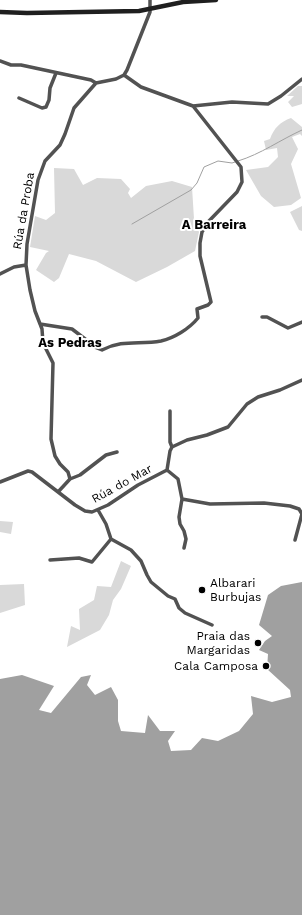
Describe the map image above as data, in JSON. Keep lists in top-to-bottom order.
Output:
{
  "streets": {
    "street": ["Rúa da Proba", "Rúa do Mar"]
  },
  "districts": ["A Barreira", "As Pedras"],
  "places": ["Albarari Burbujas", "Praia das Margaridas", "Cala Camposa"]
}
